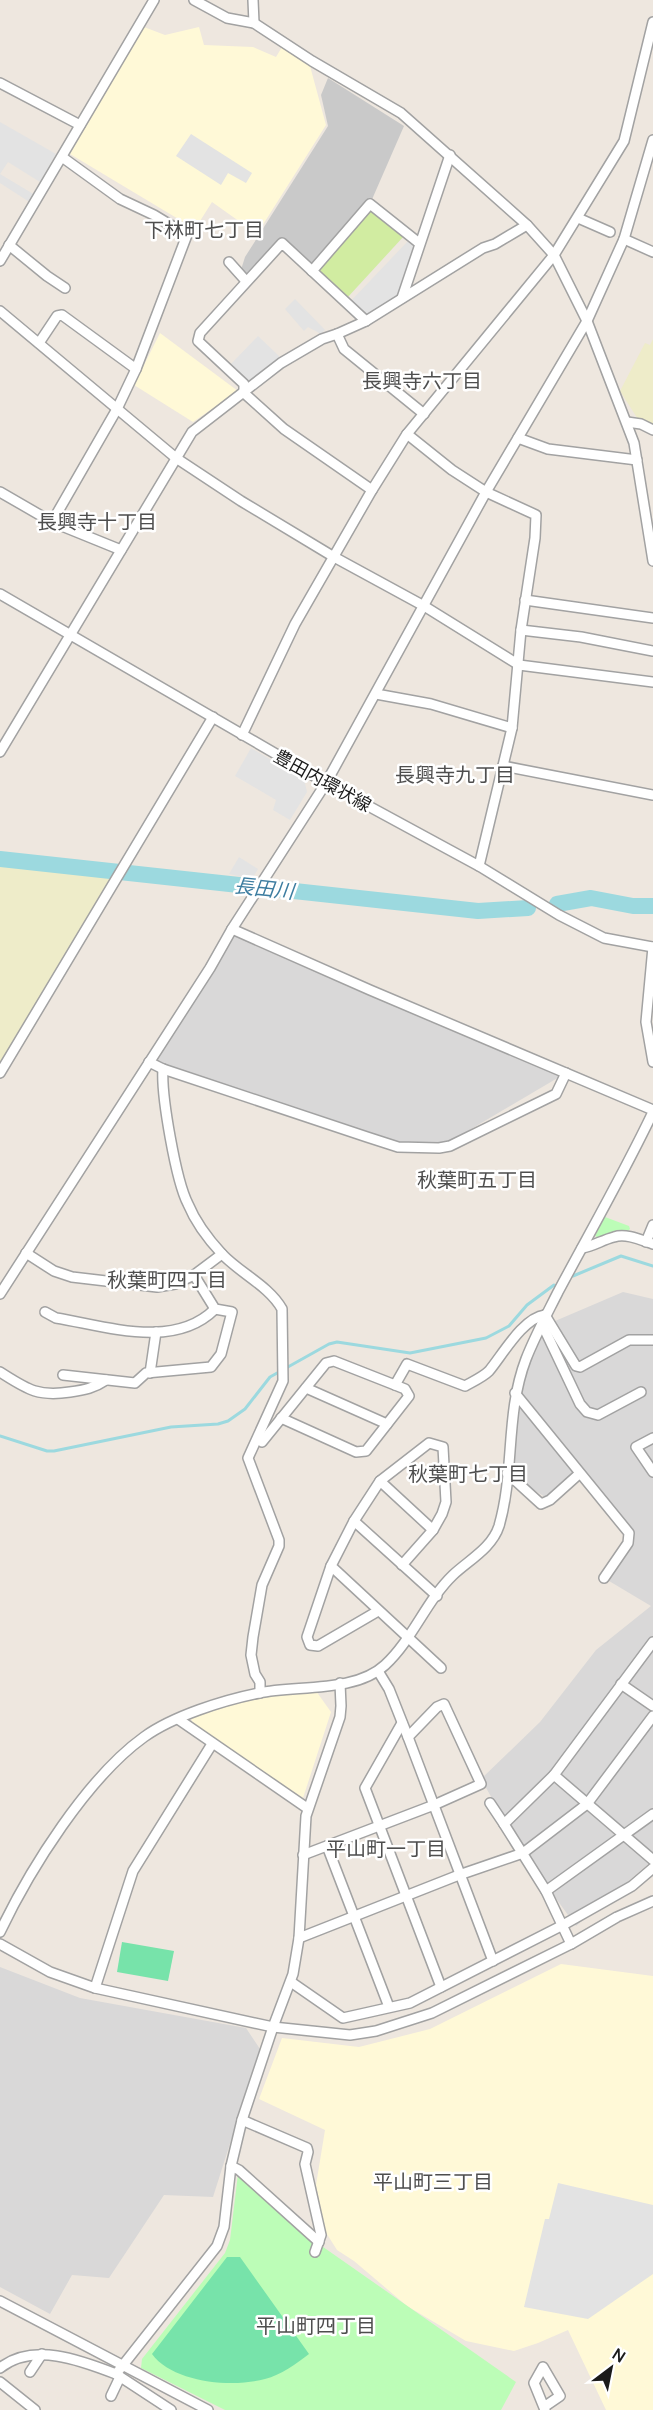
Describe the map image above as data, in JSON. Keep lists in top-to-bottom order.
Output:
{
  "streets": {
    "street": ["豊田内環状線"]
  },
  "districts": [
    "下林町七丁目",
    "長興寺六丁目",
    "長興寺十丁目",
    "長興寺九丁目",
    "秋葉町五丁目",
    "秋葉町四丁目",
    "秋葉町七丁目",
    "平山町一丁目",
    "平山町三丁目",
    "平山町四丁目"
  ],
  "water": ["長田川"],
  "north": "top right"
}
